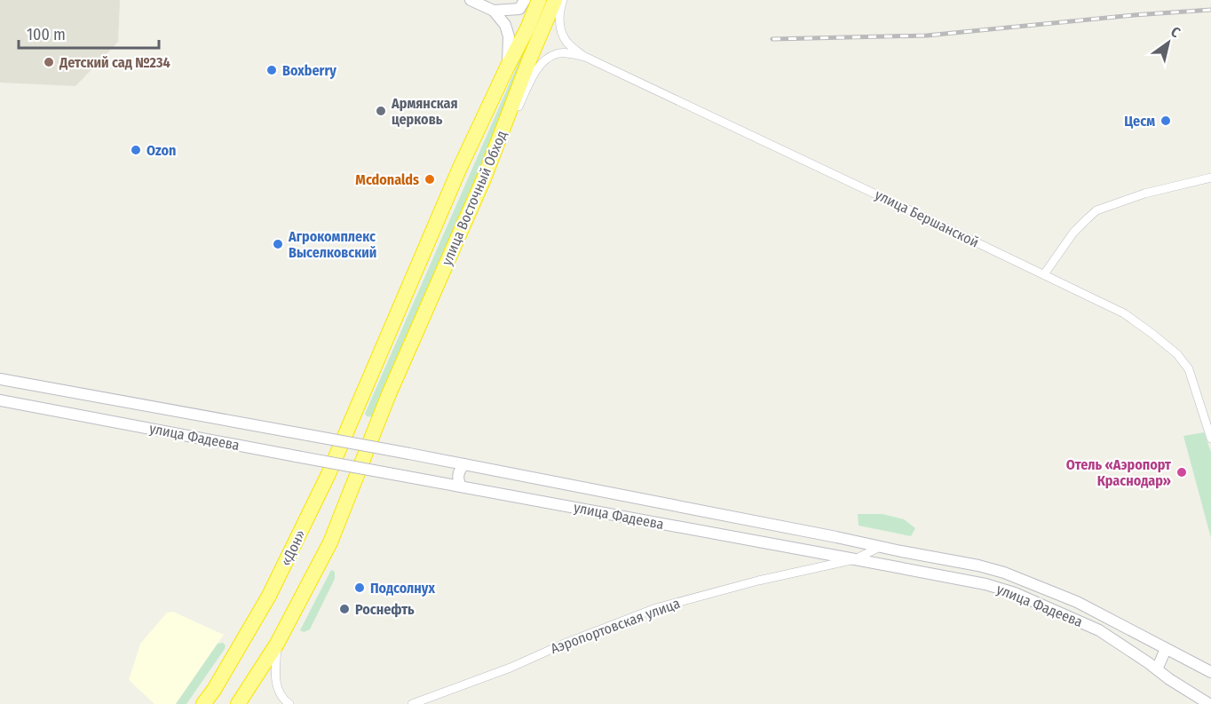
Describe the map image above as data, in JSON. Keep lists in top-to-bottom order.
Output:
{
  "streets": {
    "highway": ["улица Восточный Обход", "«Дон»"],
    "main road": ["улица Фадеева"],
    "street": ["улица Бершанской", "Аэропортовская улица"]
  },
  "crossings": [
    ["улица Восточный Обход", "улица Бершанской"],
    ["улица Восточный Обход", "«Дон»"],
    ["улица Фадеева", "Аэропортовская улица"]
  ],
  "places": [
    "Детский сад №234",
    "Boxberry",
    "Армянская церковь",
    "Цесм",
    "Ozon",
    "Mcdonalds",
    "Агрокомплекс Выселковский",
    "Отель «Аэропорт Краснодар»",
    "Подсолнух",
    "Роснефть"
  ],
  "scale_bar": "100 m",
  "north": "top right"
}
